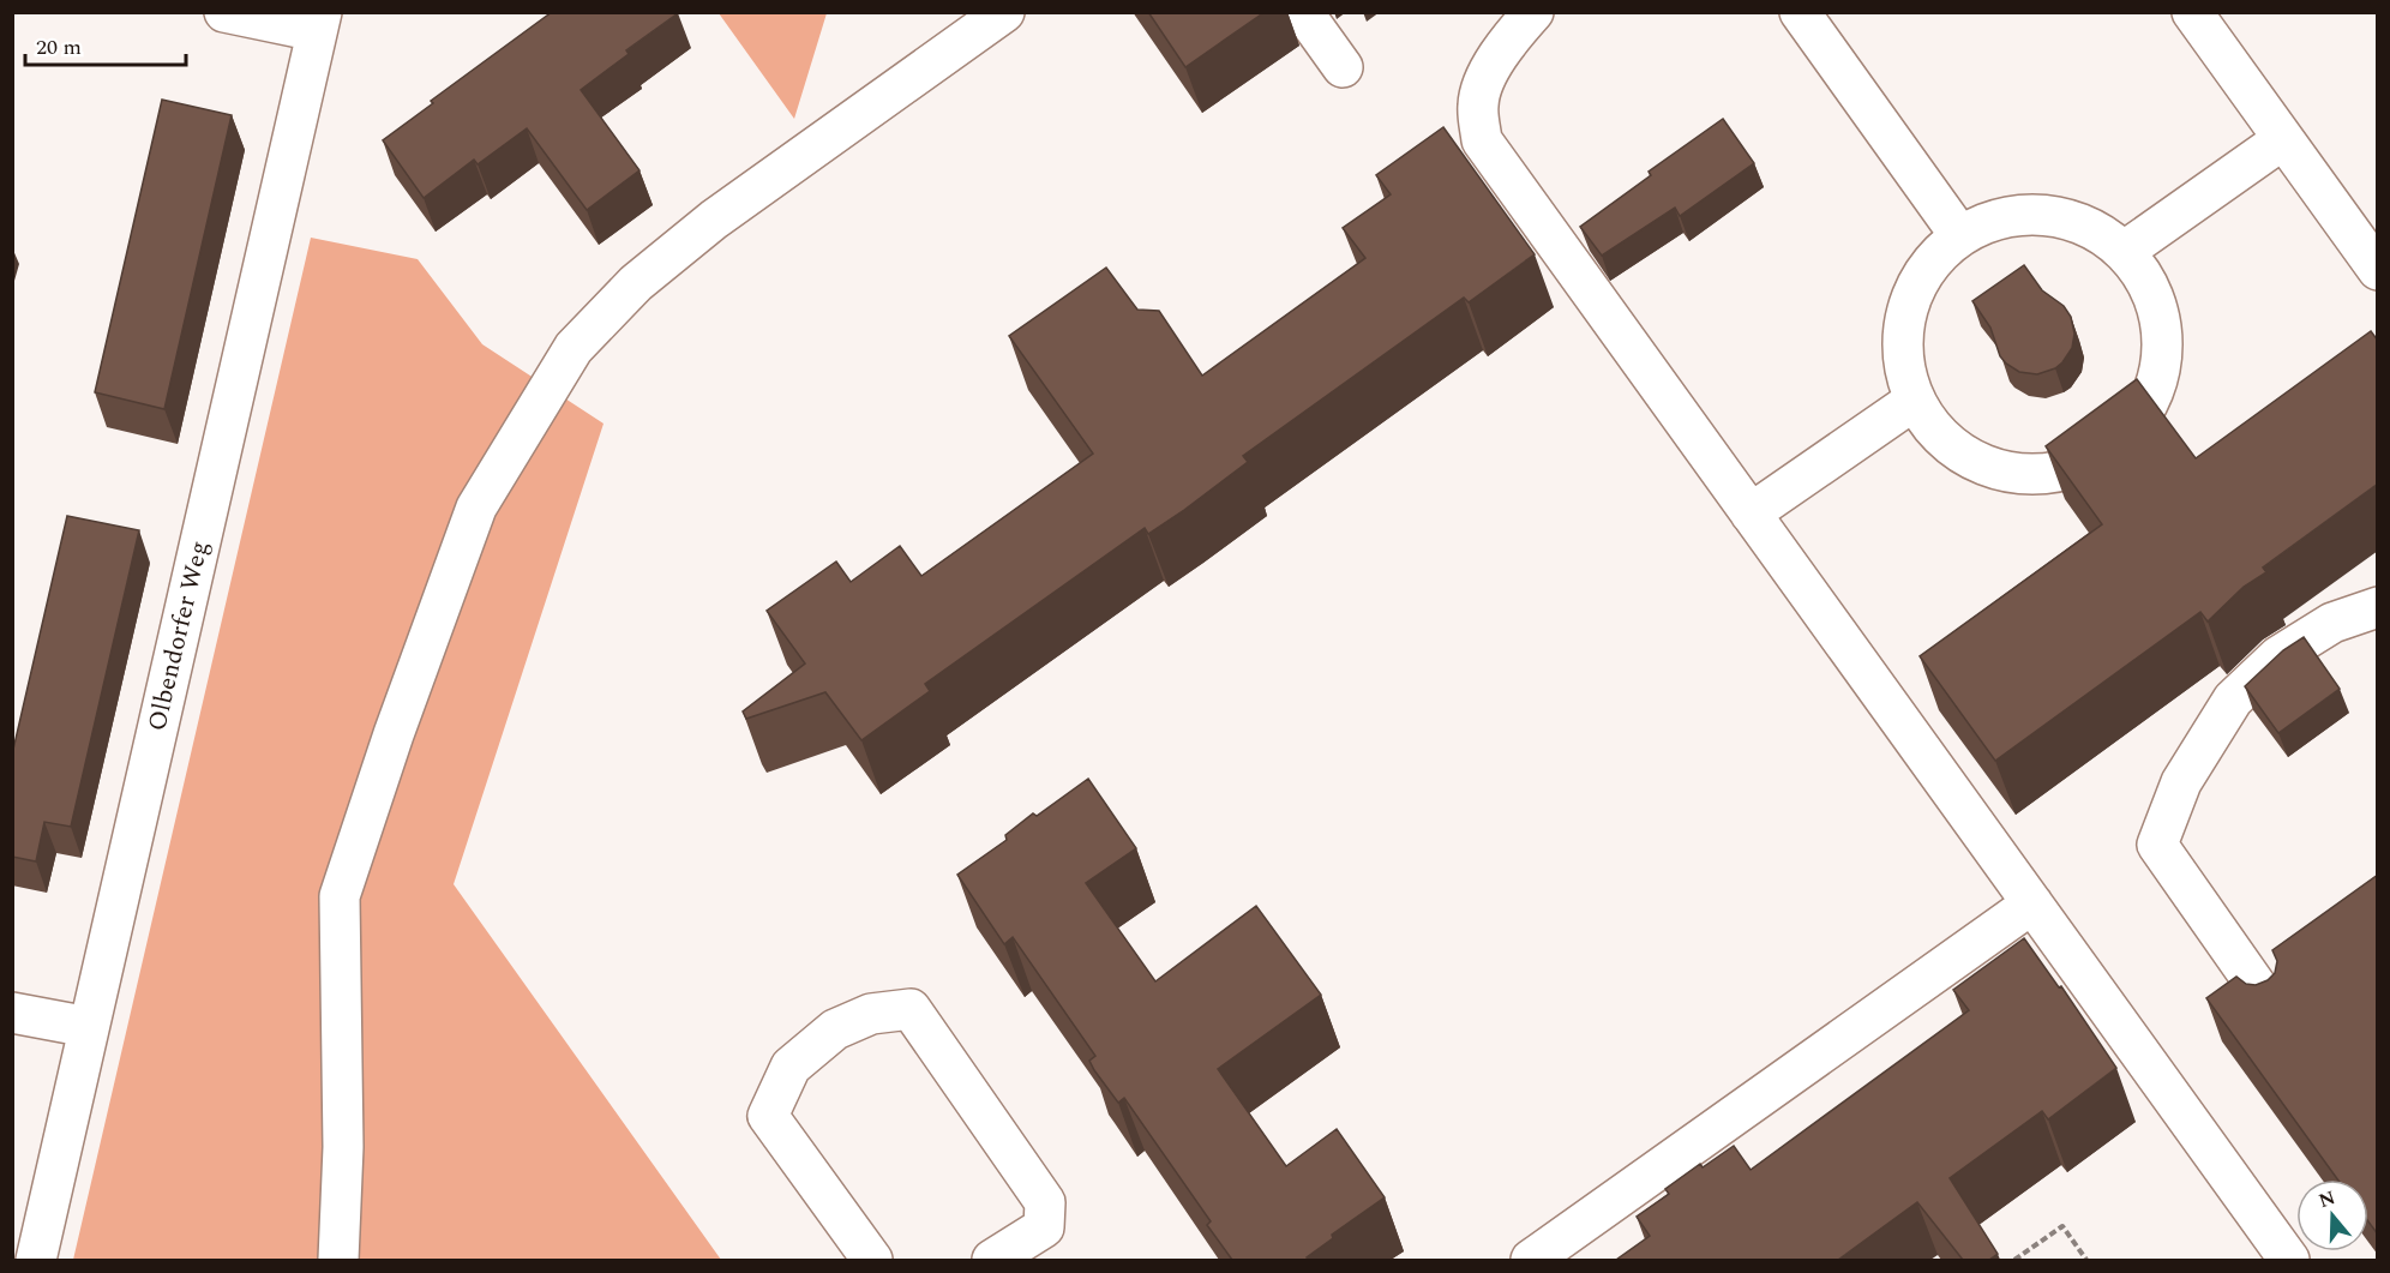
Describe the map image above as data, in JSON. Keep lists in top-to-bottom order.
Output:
{
  "streets": {
    "street": ["Olbendorfer Weg"]
  },
  "scale_bar": "20 m",
  "north": "top"
}
